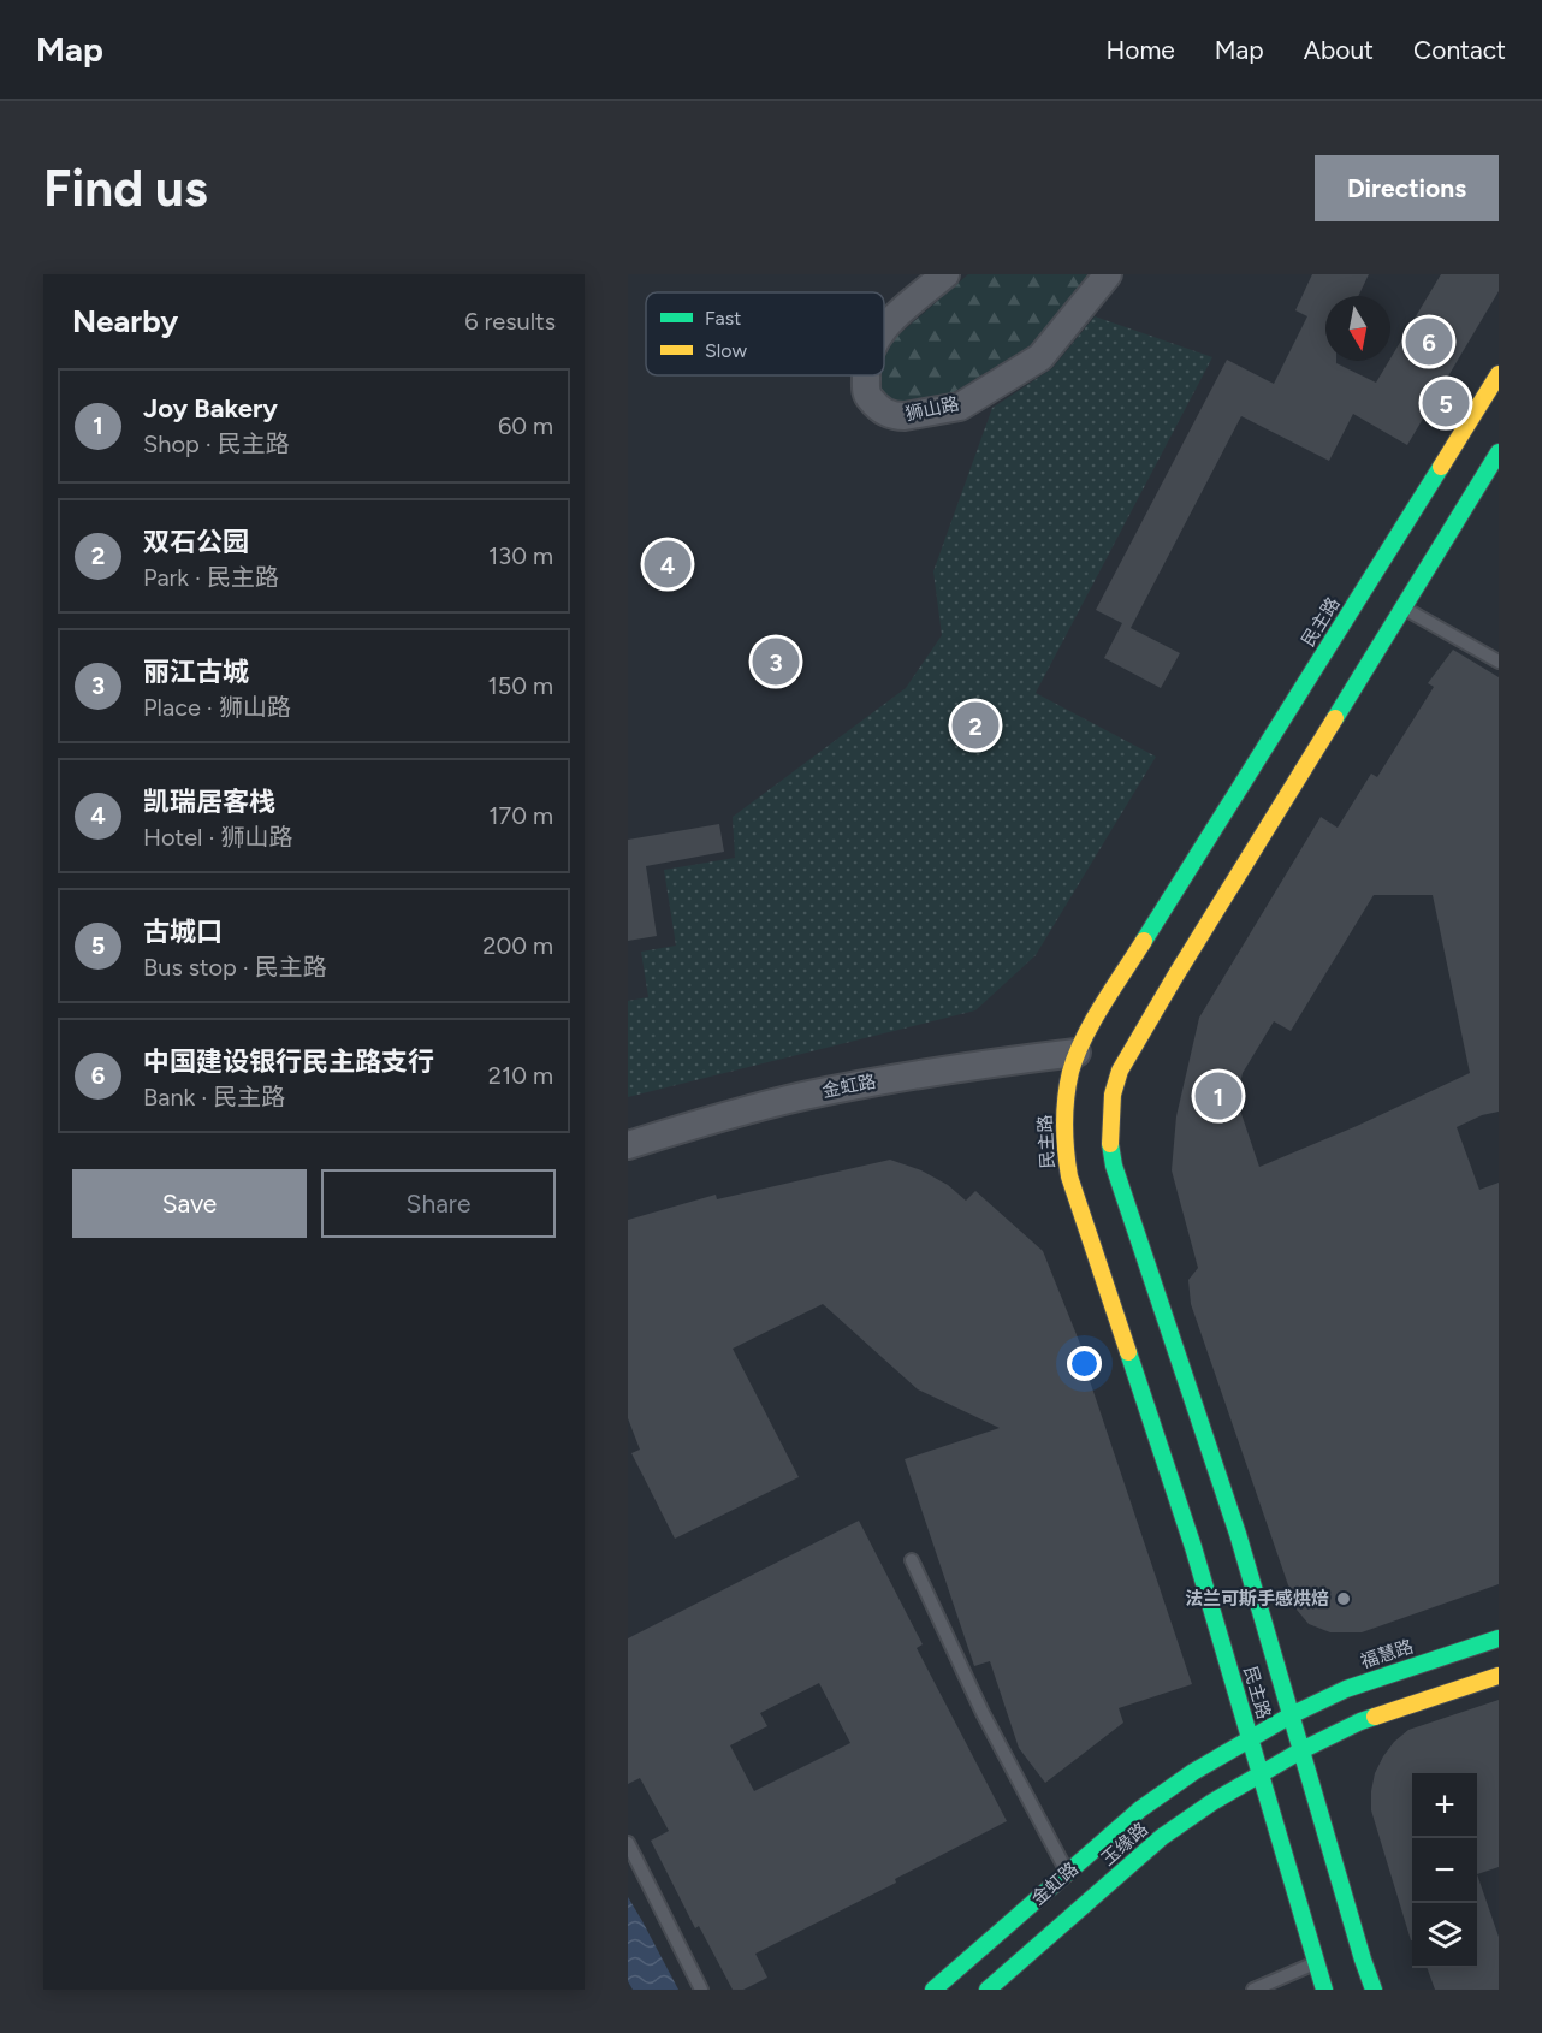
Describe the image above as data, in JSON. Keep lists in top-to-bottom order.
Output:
{
  "streets": {
    "main road": [
      "民主路",
      "金虹路",
      "福慧路",
      "玉缘路"
    ],
    "street": ["狮山路"]
  },
  "crossings": [
    ["民主路", "金虹路"],
    ["民主路", "福慧路"],
    ["民主路", "玉缘路"],
    ["金虹路", "福慧路"]
  ],
  "places": ["法兰可斯手感烘焙"],
  "legend": ["Fast", "Slow"],
  "north": "bottom",
  "page": {
    "header": "Map",
    "nav": [
      "Home",
      "Map",
      "About",
      "Contact"
    ],
    "buttons": [
      "Directions",
      ["Save", "Share"]
    ],
    "title": "Find us",
    "heading": ["Nearby", "6 results"],
    "pins": [
      "6",
      "5",
      "4",
      "3",
      "2",
      "1"
    ],
    "list": [
      {
        "mark": "1",
        "name": "Joy Bakery",
        "note": "Shop · 民主路",
        "value": "60 m"
      },
      {
        "mark": "2",
        "name": "双石公园",
        "note": "Park · 民主路",
        "value": "130 m"
      },
      {
        "mark": "3",
        "name": "丽江古城",
        "note": "Place · 狮山路",
        "value": "150 m"
      },
      {
        "mark": "4",
        "name": "凯瑞居客栈",
        "note": "Hotel · 狮山路",
        "value": "170 m"
      },
      {
        "mark": "5",
        "name": "古城口",
        "note": "Bus stop · 民主路",
        "value": "200 m"
      },
      {
        "mark": "6",
        "name": "中国建设银行民主路支行",
        "note": "Bank · 民主路",
        "value": "210 m"
      }
    ],
    "map_buttons": ["+", "−"]
  }
}
